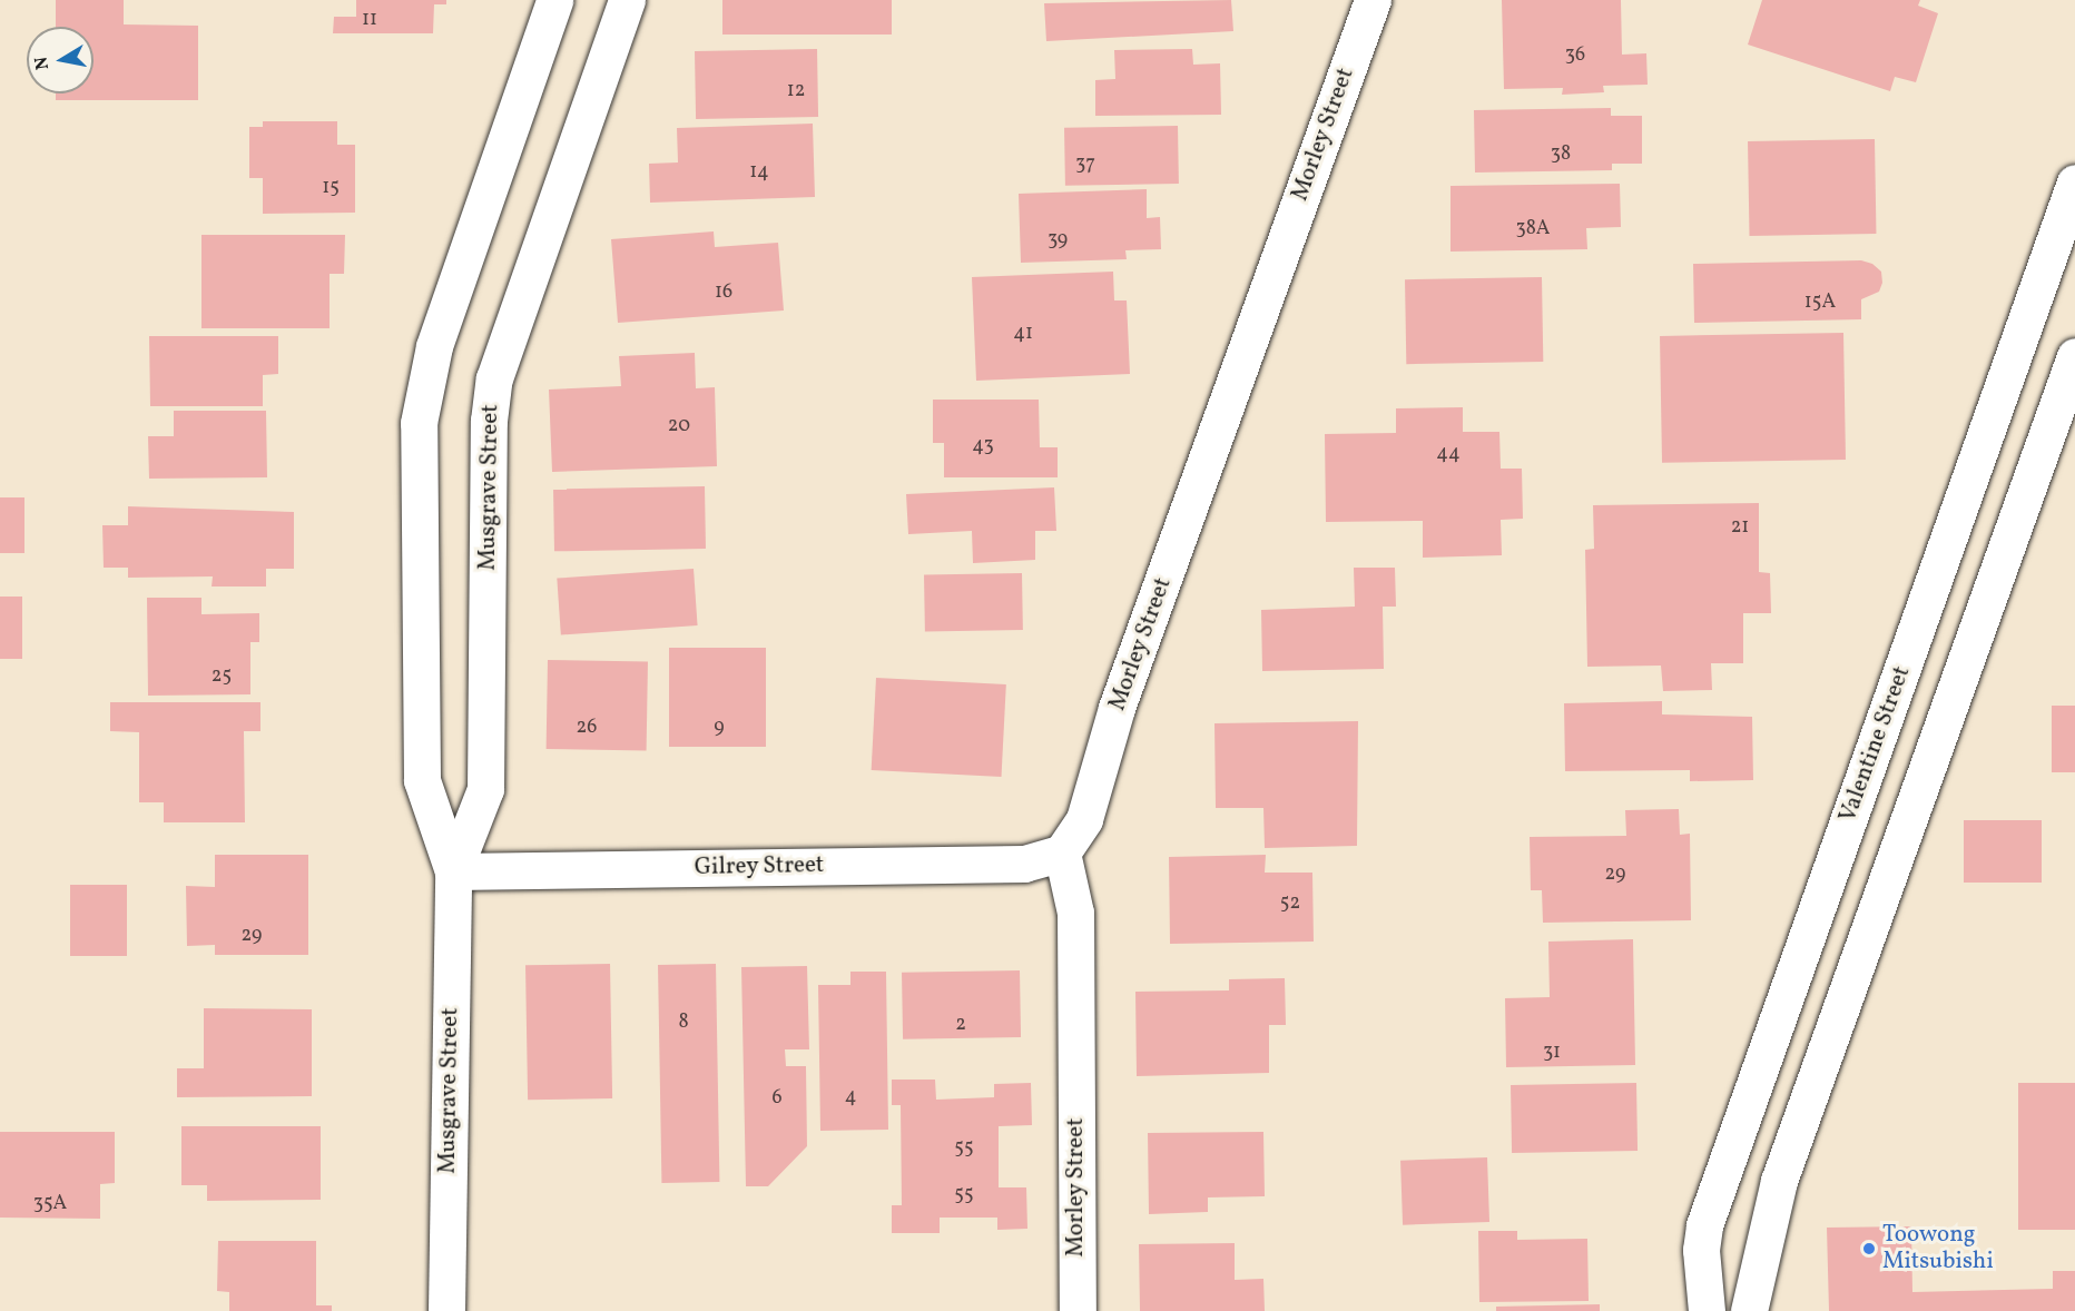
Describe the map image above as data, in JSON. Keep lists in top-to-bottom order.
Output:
{
  "streets": {
    "street": [
      "Morley Street",
      "Musgrave Street",
      "Valentine Street",
      "Gilrey Street"
    ]
  },
  "crossings": [
    ["Morley Street", "Gilrey Street"],
    ["Musgrave Street", "Gilrey Street"]
  ],
  "places": ["Toowong Mitsubishi"],
  "house_numbers": [
    "11",
    "36",
    "12",
    "38",
    "37",
    "14",
    "15",
    "38A",
    "39",
    "16",
    "15A",
    "41",
    "20",
    "43",
    "44",
    "21",
    "25",
    "26",
    "9",
    "29",
    "52",
    "29",
    "8",
    "2",
    "31",
    "4",
    "6",
    "55",
    "55",
    "35A"
  ],
  "north": "left"
}
